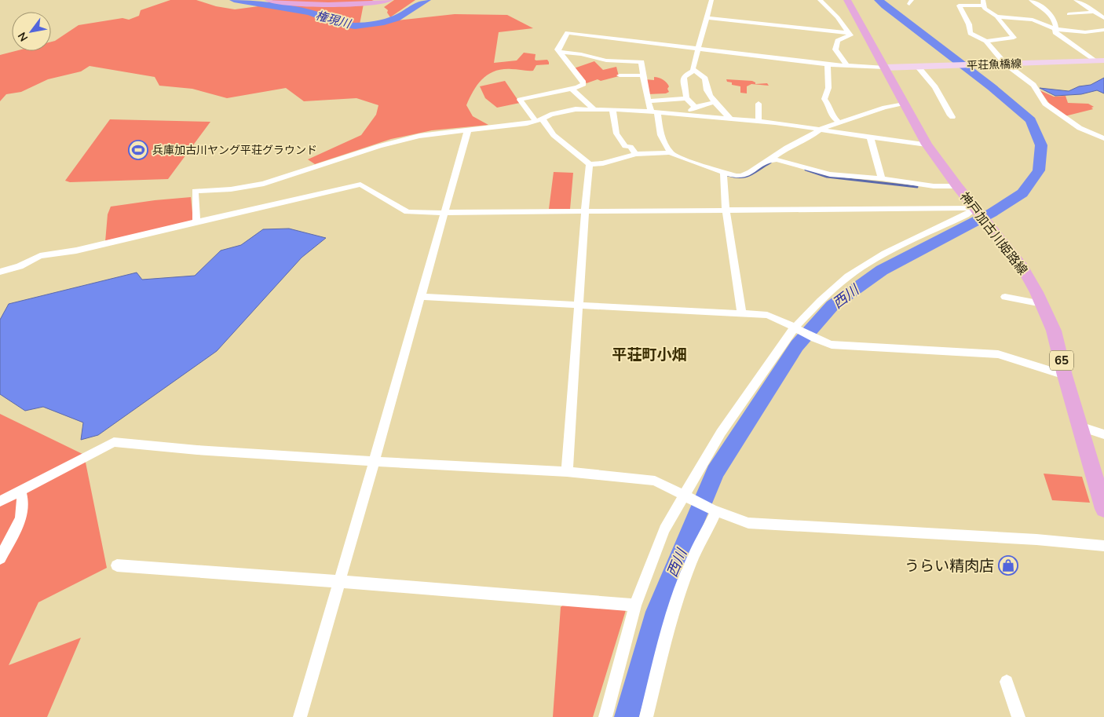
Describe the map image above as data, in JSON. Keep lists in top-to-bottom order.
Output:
{
  "streets": {
    "main road": ["平荘魚橋線", "神戸加古川姫路線", "65"]
  },
  "crossings": [
    ["平荘魚橋線", "神戸加古川姫路線"]
  ],
  "districts": ["平荘町小畑"],
  "water": ["権現川", "西川"],
  "places": {
    "sports": ["兵庫加古川ヤング平荘グラウンド"],
    "shop": ["うらい精肉店"]
  },
  "north": "bottom left"
}
